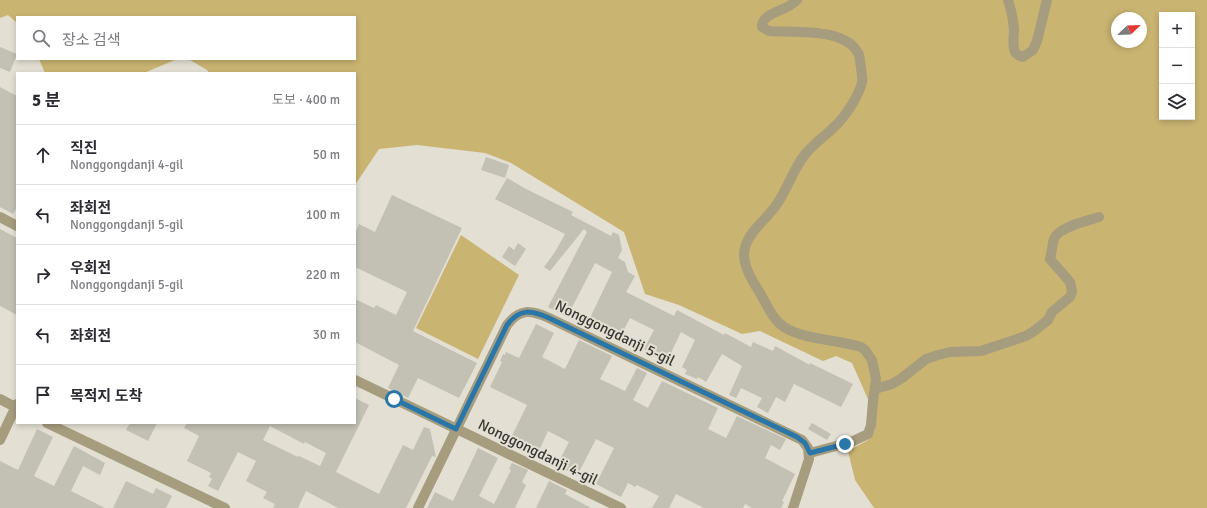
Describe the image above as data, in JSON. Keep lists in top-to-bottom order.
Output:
{
  "streets": {
    "street": ["Nonggongdanji 5-gil", "Nonggongdanji 4-gil"]
  },
  "crossings": [
    ["Nonggongdanji 5-gil", "Nonggongdanji 4-gil"]
  ],
  "north": "top right",
  "page": {
    "map_buttons": ["+", "−"],
    "search": "장소 검색",
    "heading": ["5 분", "도보 · 400 m"],
    "list": [
      ["직진", "Nonggongdanji 4-gil", "50 m"],
      ["좌회전", "Nonggongdanji 5-gil", "100 m"],
      ["우회전", "Nonggongdanji 5-gil", "220 m"],
      ["좌회전", "30 m"],
      "목적지 도착"
    ]
  }
}
